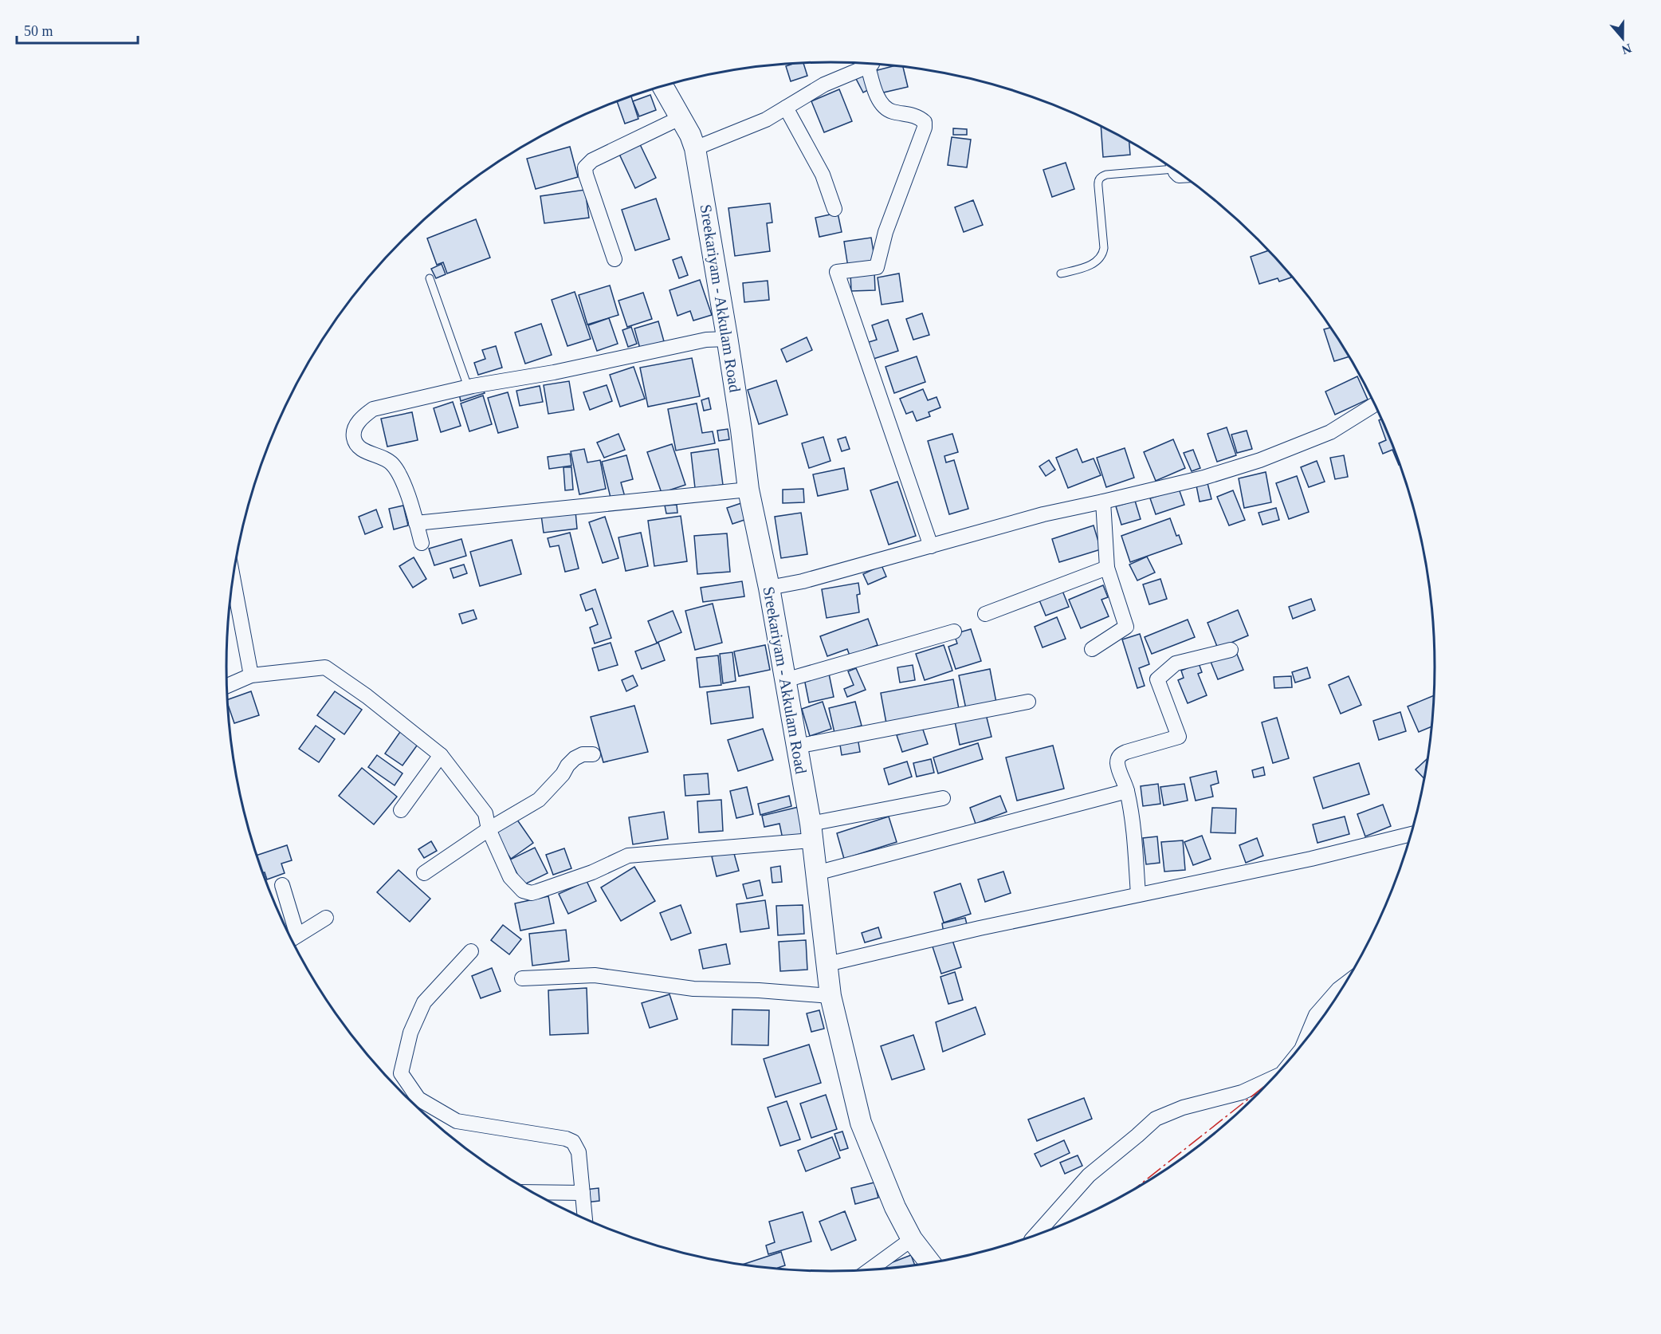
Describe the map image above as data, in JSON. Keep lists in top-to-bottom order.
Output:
{
  "streets": {
    "main road": ["Sreekariyam - Akkulam Road"]
  },
  "scale_bar": "50 m",
  "north": "bottom"
}
